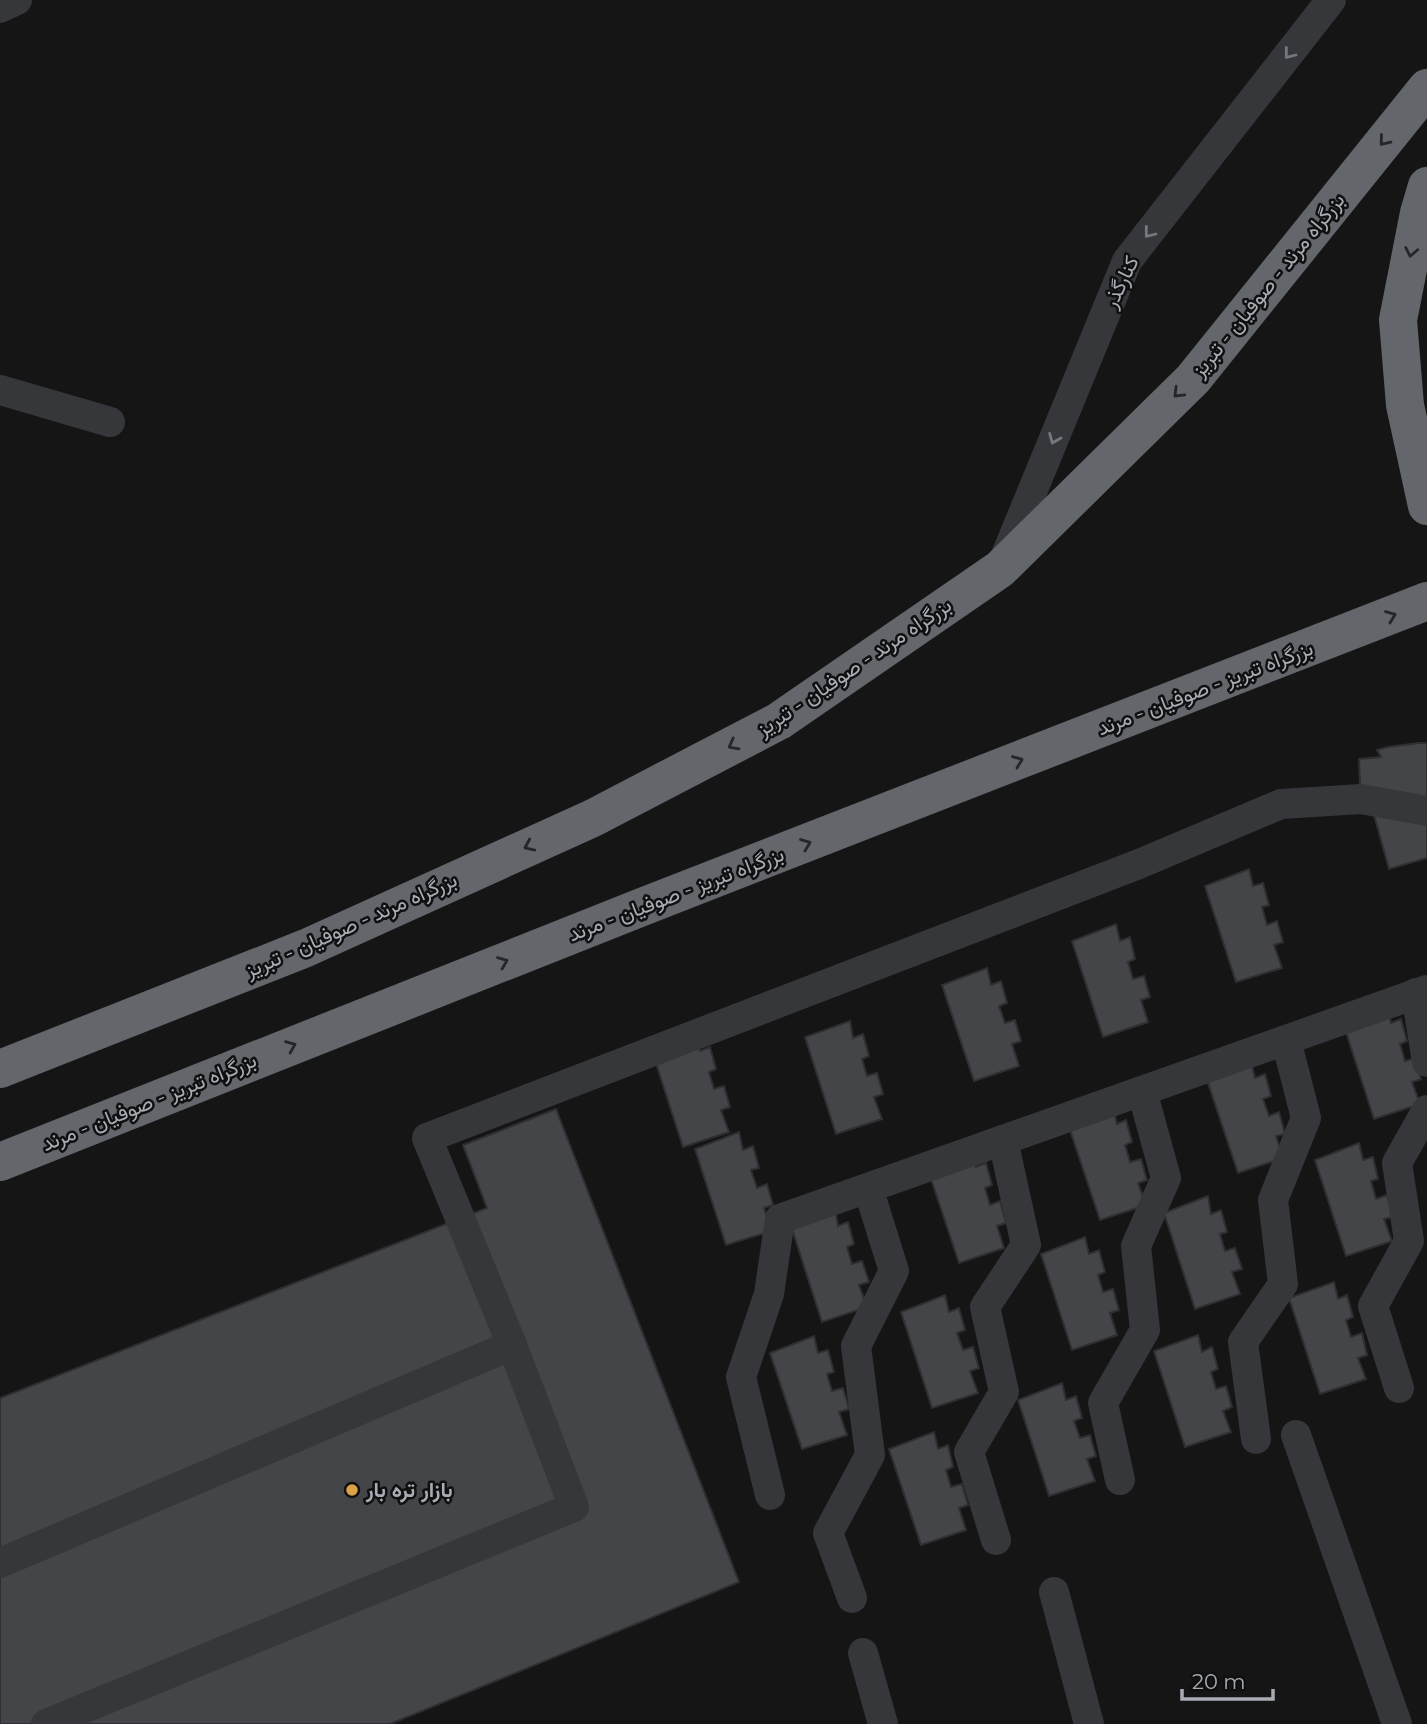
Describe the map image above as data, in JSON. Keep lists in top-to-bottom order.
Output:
{
  "streets": {
    "highway": ["بزرگراه مرند - صوفیان - تبریز", "بزرگراه تبریز - صوفیان - مرند"],
    "street": ["کنارگذر"]
  },
  "crossings": [
    ["کنارگذر", "بزرگراه مرند - صوفیان - تبریز"]
  ],
  "one_way": ["کنارگذر", "بزرگراه مرند - صوفیان - تبریز", "بزرگراه تبریز - صوفیان - مرند"],
  "places": ["بازار تره بار"],
  "scale_bar": "20 m"
}
